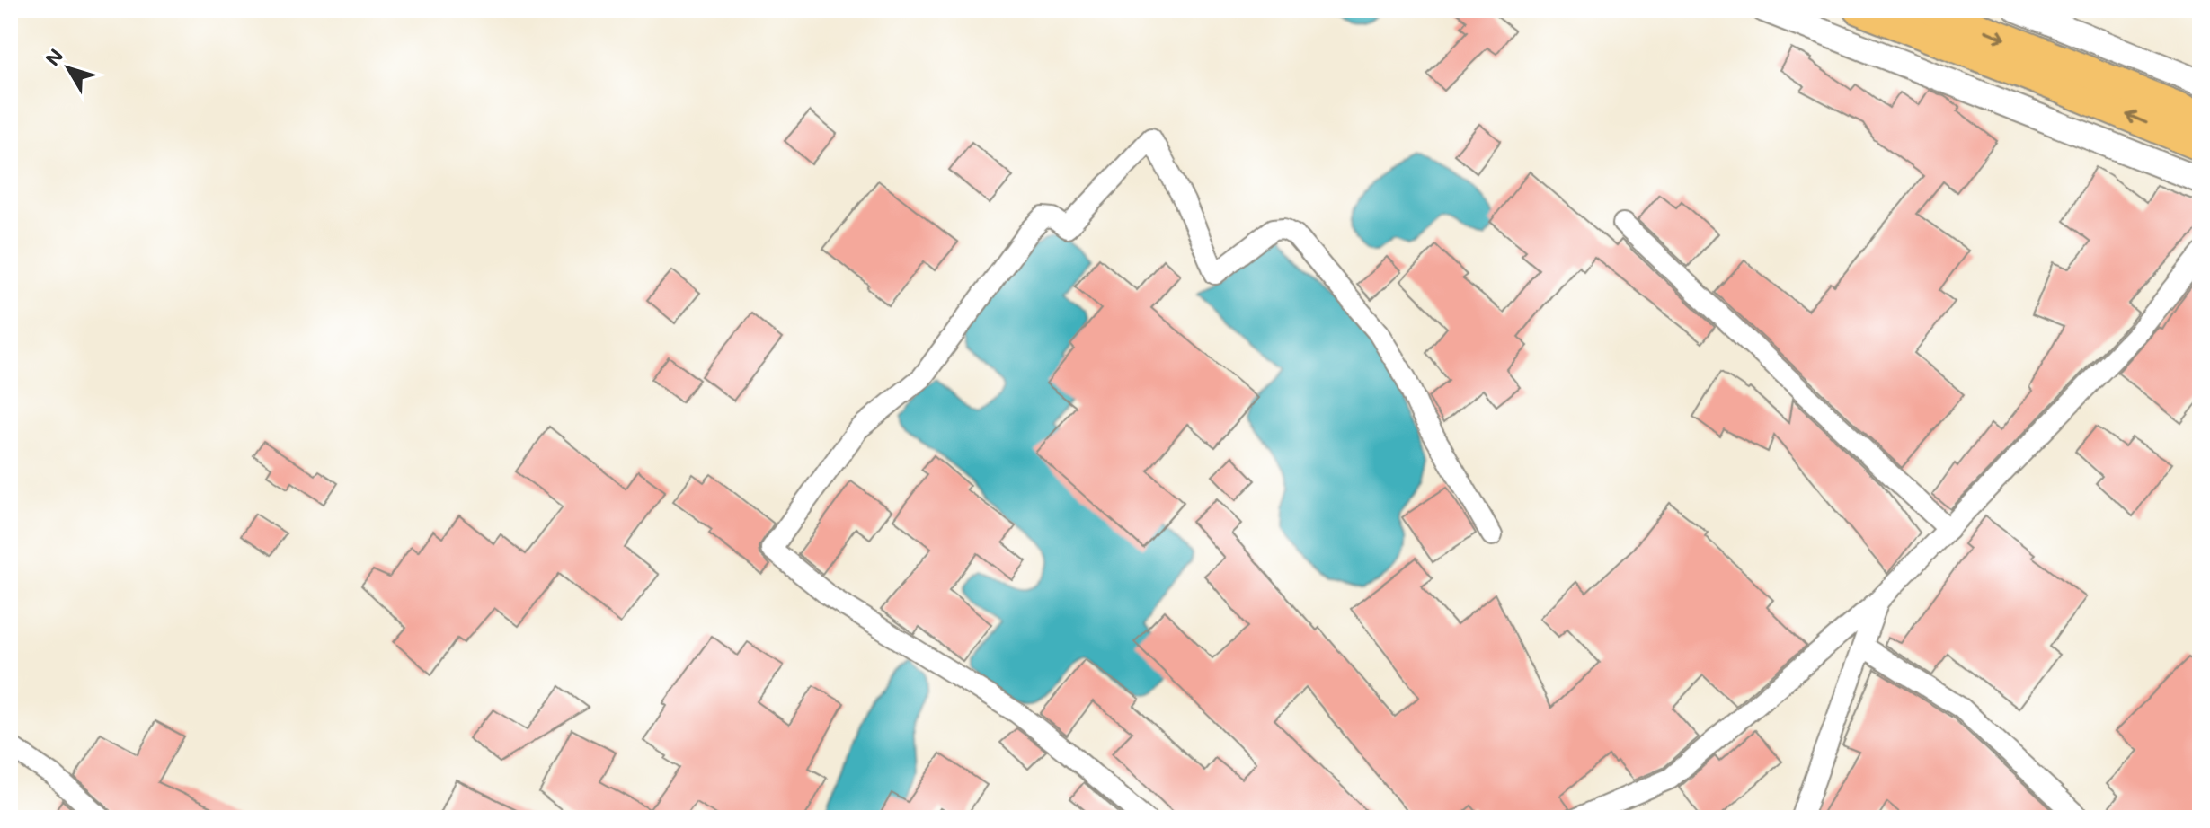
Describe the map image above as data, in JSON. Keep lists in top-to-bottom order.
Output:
{
  "north": "top left"
}
